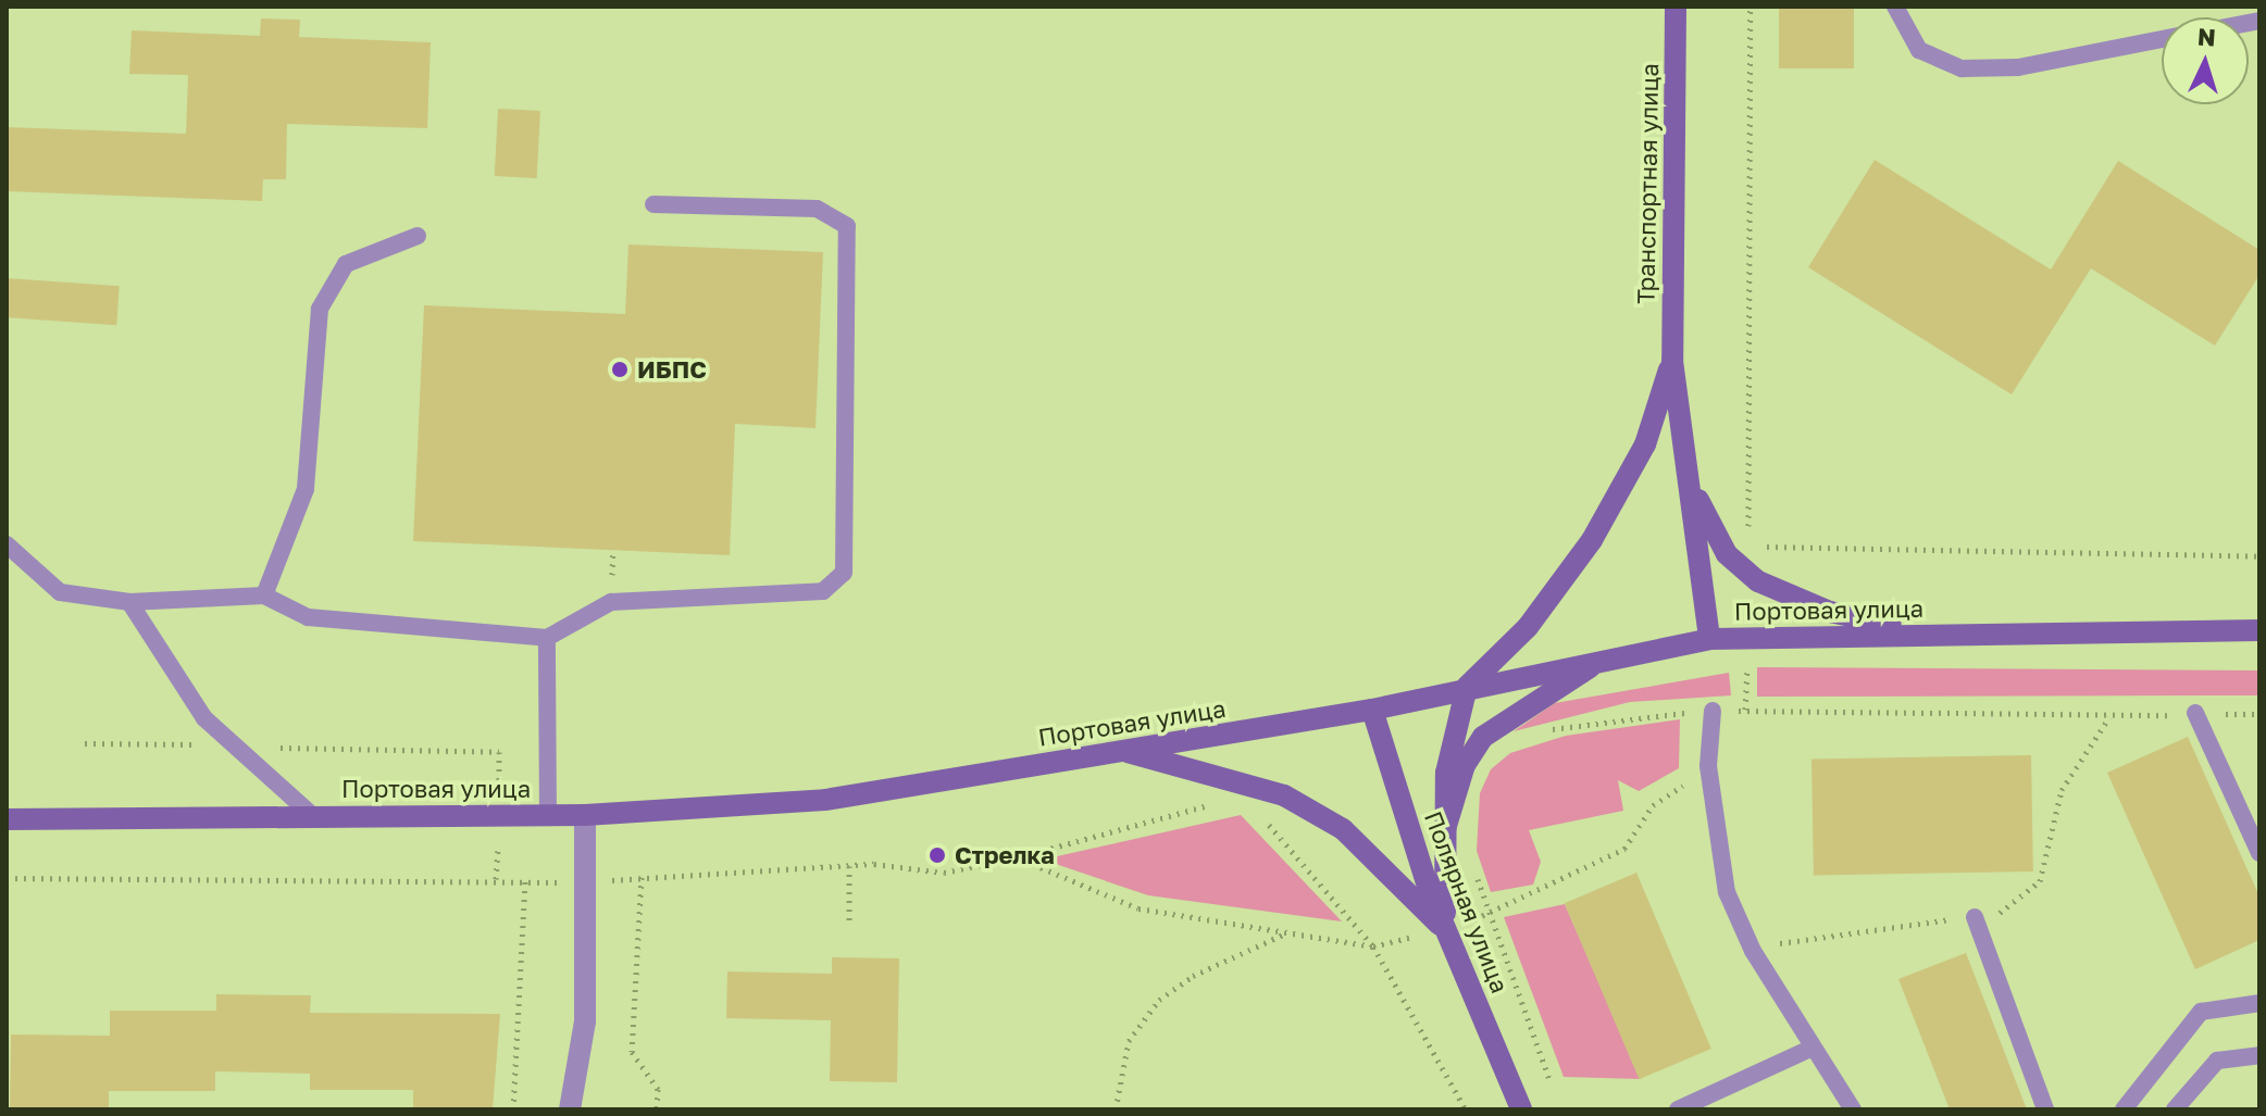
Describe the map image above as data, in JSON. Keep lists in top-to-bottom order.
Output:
{
  "streets": {
    "main road": ["Транспортная улица", "Портовая улица", "Полярная улица"]
  },
  "crossings": [
    ["Транспортная улица", "Портовая улица"],
    ["Портовая улица", "Полярная улица"]
  ],
  "places": ["ИБПС", "Стрелка"],
  "north": "top"
}
